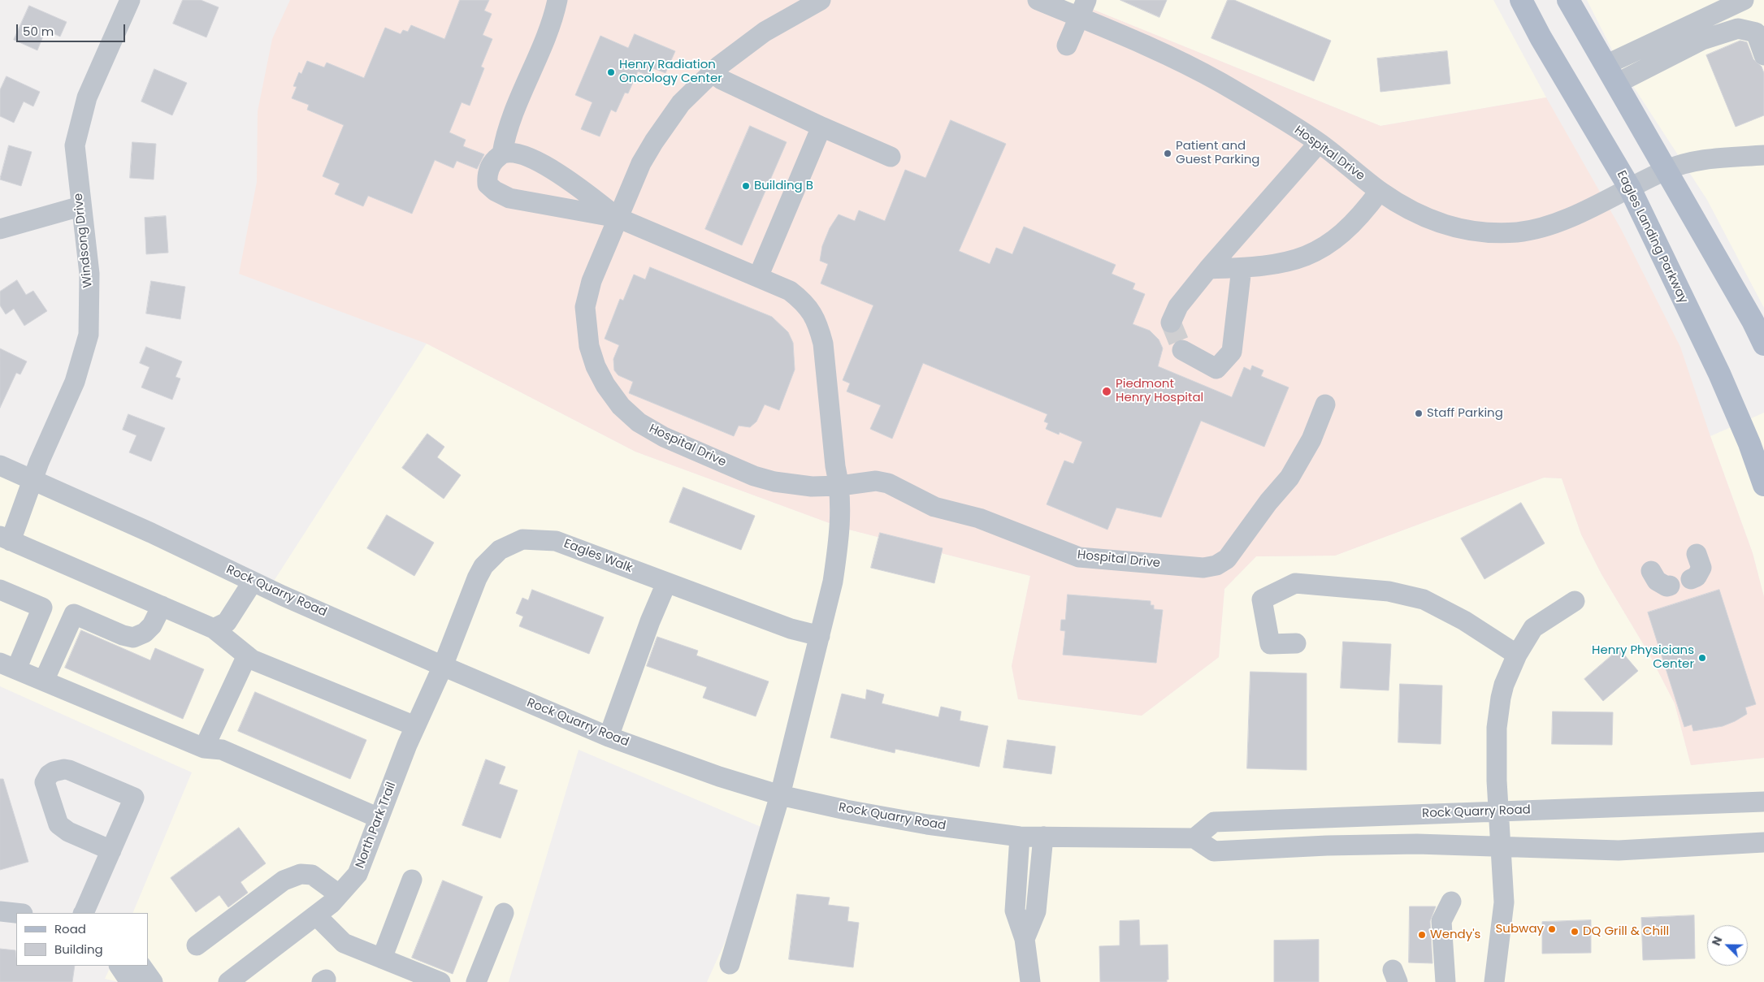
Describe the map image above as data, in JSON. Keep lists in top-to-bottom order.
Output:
{
  "streets": {
    "main road": ["Eagles Landing Parkway"],
    "street": [
      "Hospital Drive",
      "Windsong Drive",
      "Eagles Walk",
      "Rock Quarry Road",
      "North Park Trail"
    ]
  },
  "crossings": [
    ["Hospital Drive", "Eagles Landing Parkway"],
    ["Windsong Drive", "Rock Quarry Road"],
    ["Eagles Walk", "Rock Quarry Road"],
    ["Eagles Walk", "North Park Trail"],
    ["Rock Quarry Road", "North Park Trail"]
  ],
  "places": [
    "Henry Radiation Oncology Center",
    "Patient and Guest Parking",
    "Building B",
    "Piedmont Henry Hospital",
    "Staff Parking",
    "Henry Physicians Center",
    "Subway",
    "DQ Grill & Chill",
    "Wendy's"
  ],
  "legend": ["Road", "Building"],
  "scale_bar": "50 m",
  "north": "top left"
}
